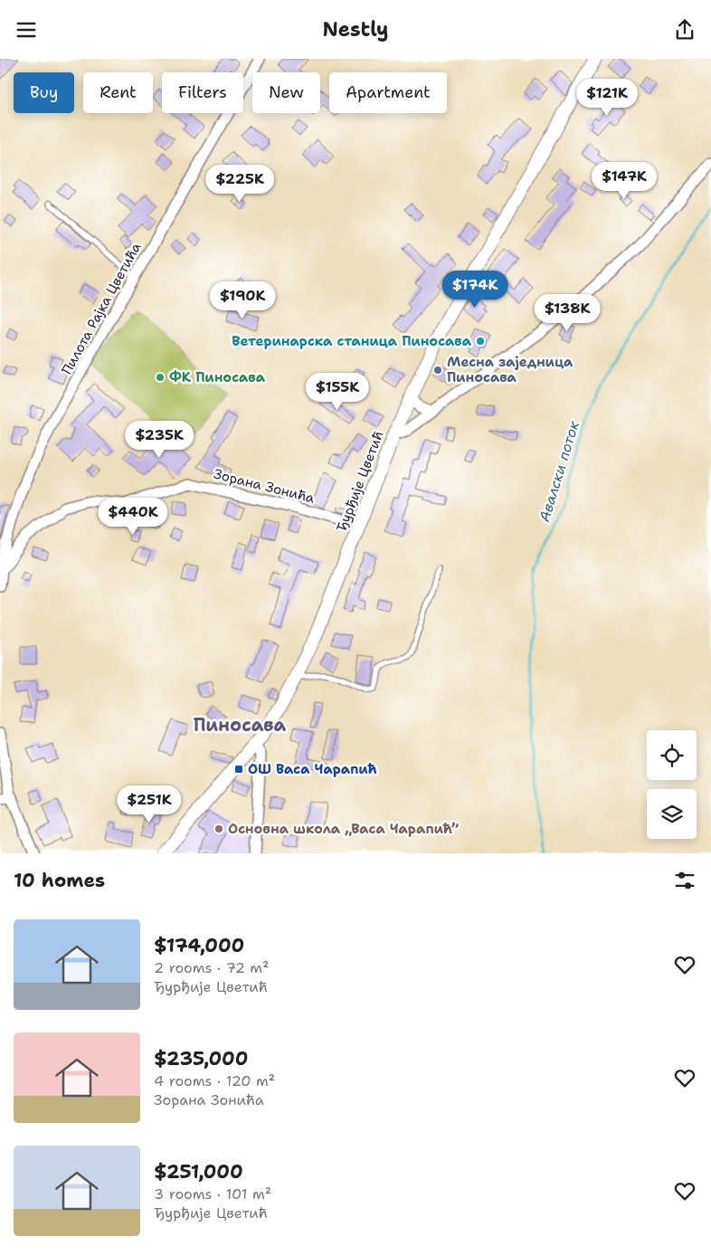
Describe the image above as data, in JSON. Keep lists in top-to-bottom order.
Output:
{
  "streets": {
    "street": ["Пилота Рајка Цветића", "Ђурђије Цветић", "Зорана Зонића"]
  },
  "crossings": [
    ["Пилота Рајка Цветића", "Зорана Зонића"],
    ["Ђурђије Цветић", "Зорана Зонића"]
  ],
  "districts": ["Пиносава"],
  "water": ["Авалски поток"],
  "places": {
    "other": [
      "Ветеринарска станица Пиносава",
      "Месна заједница Пиносава",
      "ФК Пиносава",
      "Основна школа „Васа Чарапић”"
    ],
    "transit": ["ОШ Васа Чарапић"]
  },
  "page": {
    "header": "Nestly",
    "chip": [
      "Buy",
      "Rent",
      "Filters",
      "New",
      "Apartment"
    ],
    "price": [
      "$121K",
      "$147K",
      "$225K",
      "$174K",
      "$190K",
      "$138K",
      "$155K",
      "$235K",
      "$440K",
      "$251K"
    ],
    "heading": "10 homes",
    "list": [
      {
        "name": "$174,000",
        "note": "2 rooms · 72 m² · Ђурђије Цветић"
      },
      {
        "name": "$235,000",
        "note": "4 rooms · 120 m² · Зорана Зонића"
      },
      {
        "name": "$251,000",
        "note": "3 rooms · 101 m² · Ђурђије Цветић"
      }
    ]
  }
}
